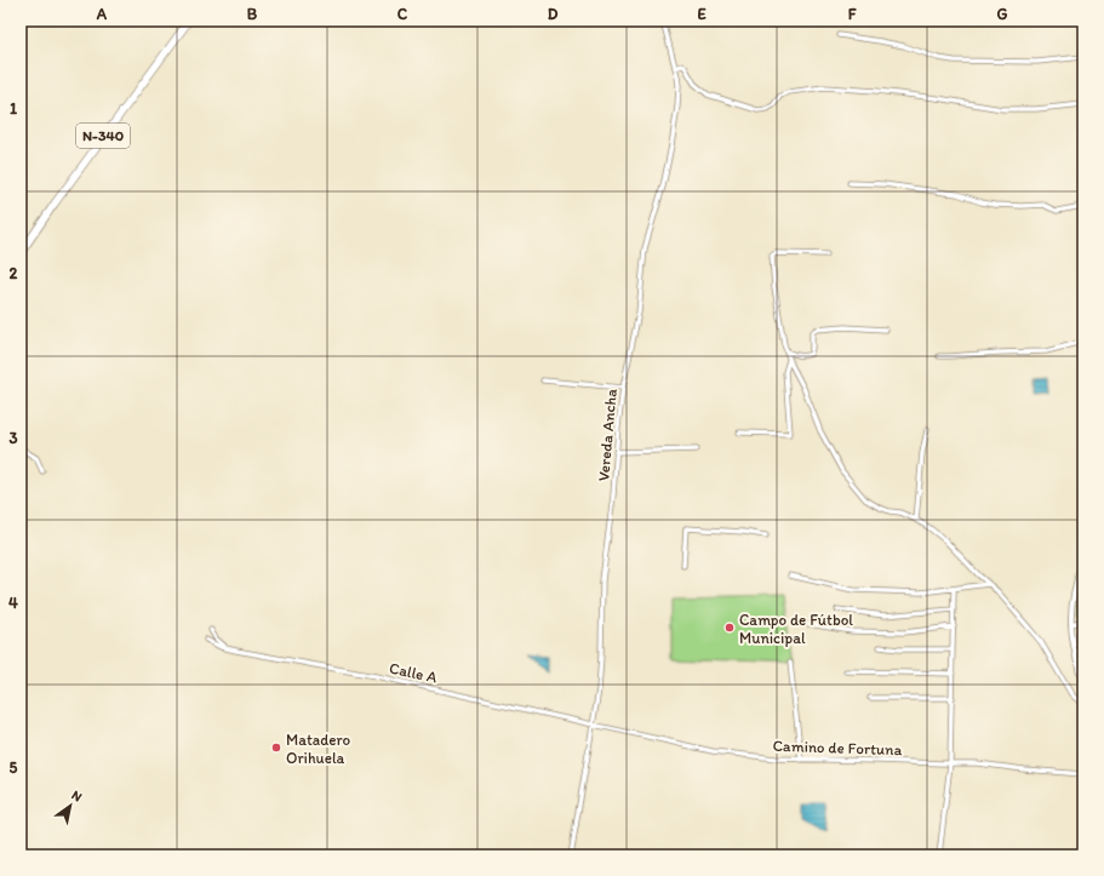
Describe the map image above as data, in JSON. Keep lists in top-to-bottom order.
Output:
{
  "streets": {
    "highway": ["N-340"],
    "street": ["Vereda Ancha", "Calle A", "Camino de Fortuna"]
  },
  "crossings": [
    ["Vereda Ancha", "Calle A"],
    ["Vereda Ancha", "Camino de Fortuna"],
    ["Calle A", "Camino de Fortuna"]
  ],
  "places": ["Campo de Fútbol Municipal", "Matadero Orihuela"],
  "north": "top right",
  "grid": {
    "columns": [
      "A",
      "B",
      "C",
      "D",
      "E",
      "F",
      "G"
    ],
    "rows": [
      "1",
      "2",
      "3",
      "4",
      "5"
    ]
  }
}
